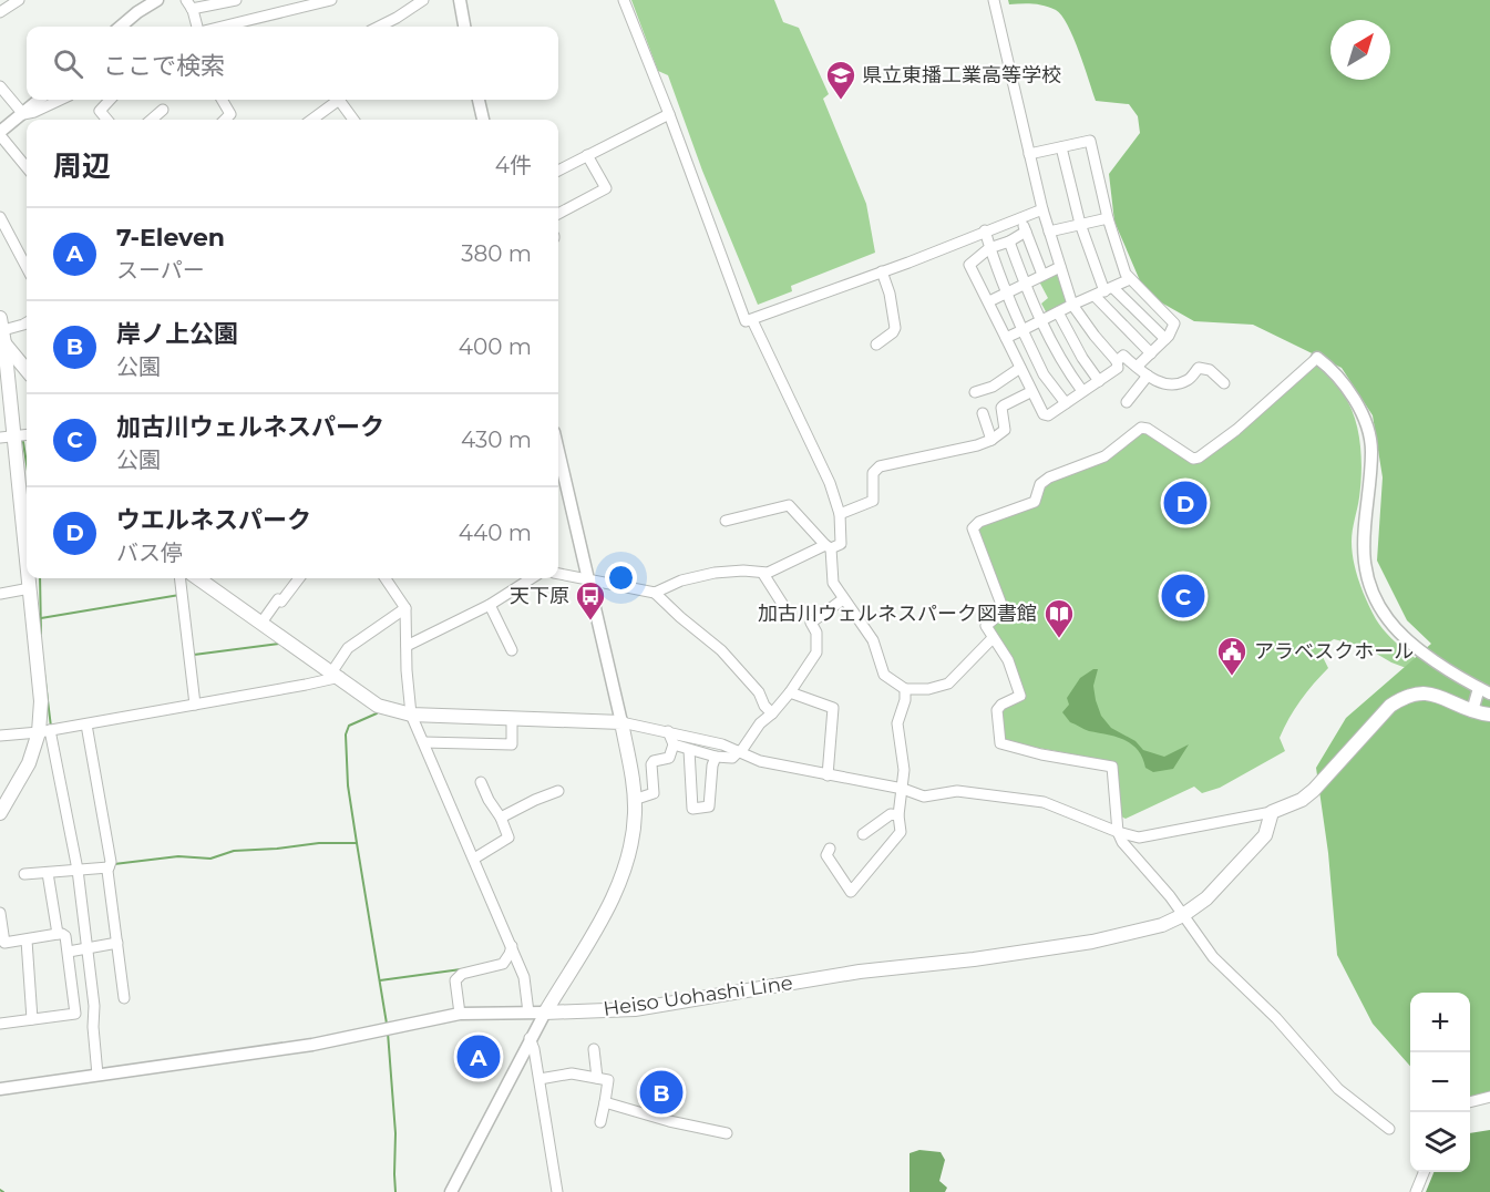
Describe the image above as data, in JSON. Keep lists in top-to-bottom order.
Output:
{
  "streets": {
    "main road": ["Heiso Uohashi Line"]
  },
  "places": {
    "school or university": ["県立東播工業高等学校"],
    "bus stop": ["天下原"],
    "library": ["加古川ウェルネスパーク図書館"],
    "public building": ["アラベスクホール"]
  },
  "north": "top right",
  "page": {
    "search": "ここで検索",
    "heading": ["周辺", "4件"],
    "list": [
      {
        "mark": "A",
        "name": "7-Eleven",
        "note": "スーパー",
        "value": "380 m"
      },
      {
        "mark": "B",
        "name": "岸ノ上公園",
        "note": "公園",
        "value": "400 m"
      },
      {
        "mark": "C",
        "name": "加古川ウェルネスパーク",
        "note": "公園",
        "value": "430 m"
      },
      {
        "mark": "D",
        "name": "ウエルネスパーク",
        "note": "バス停",
        "value": "440 m"
      }
    ],
    "pins": [
      "D",
      "C",
      "A",
      "B"
    ],
    "map_buttons": ["+", "−"]
  }
}
